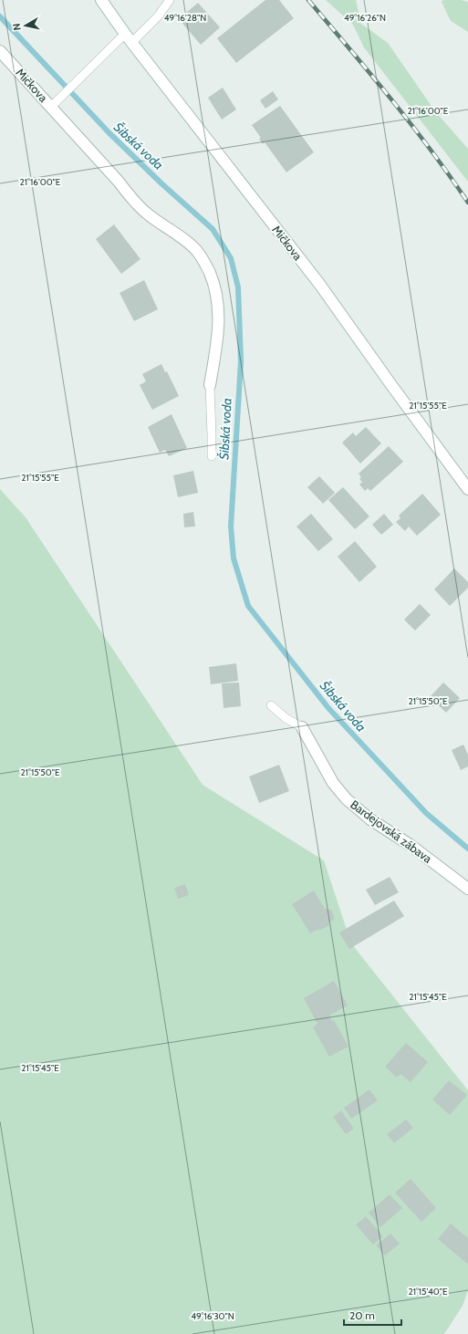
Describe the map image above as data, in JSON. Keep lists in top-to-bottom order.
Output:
{
  "streets": {
    "street": ["Mičkova", "Bardejovská zábava"]
  },
  "water": ["Šibská voda"],
  "scale_bar": "20 m",
  "north": "left",
  "coordinates": [
    "49°16'28\"N",
    "49°16'26\"N",
    "21°16'00\"E",
    "21°15'55\"E",
    "21°15'50\"E",
    "21°15'45\"E",
    "21°15'40\"E",
    "49°16'30\"N"
  ]
}
